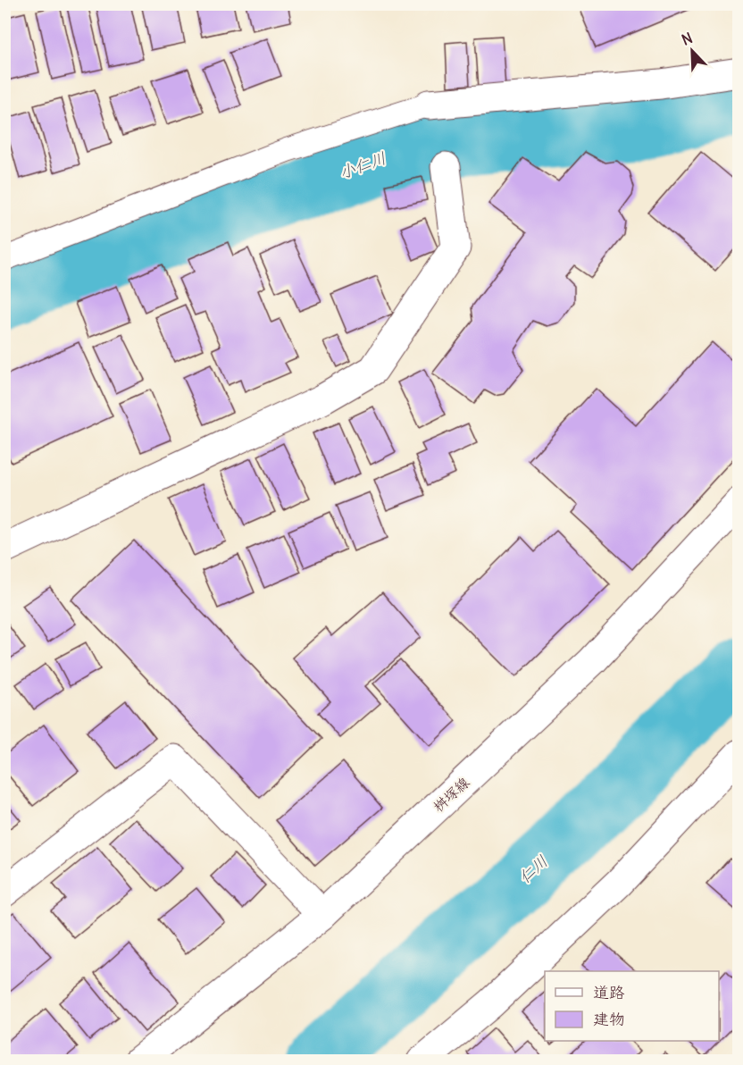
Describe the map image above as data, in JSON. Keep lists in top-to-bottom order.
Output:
{
  "streets": {
    "street": ["桝塚線"]
  },
  "water": ["小仁川", "仁川"],
  "legend": ["道路", "建物"],
  "north": "top left"
}
